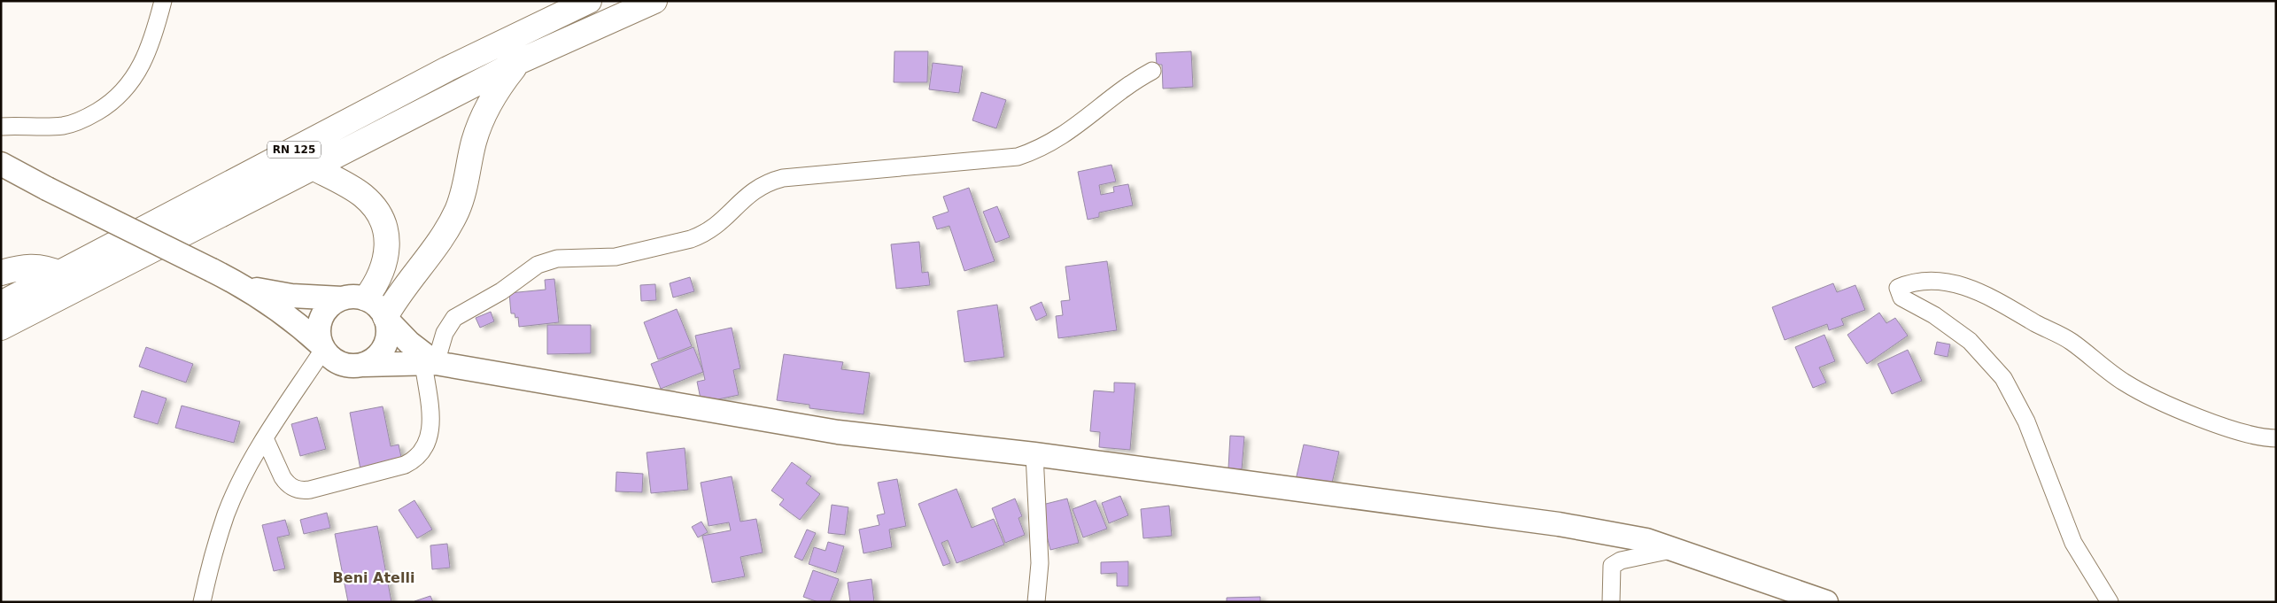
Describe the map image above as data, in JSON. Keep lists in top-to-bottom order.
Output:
{
  "streets": {
    "highway": ["RN 125"]
  },
  "districts": ["Beni Atelli"]
}
